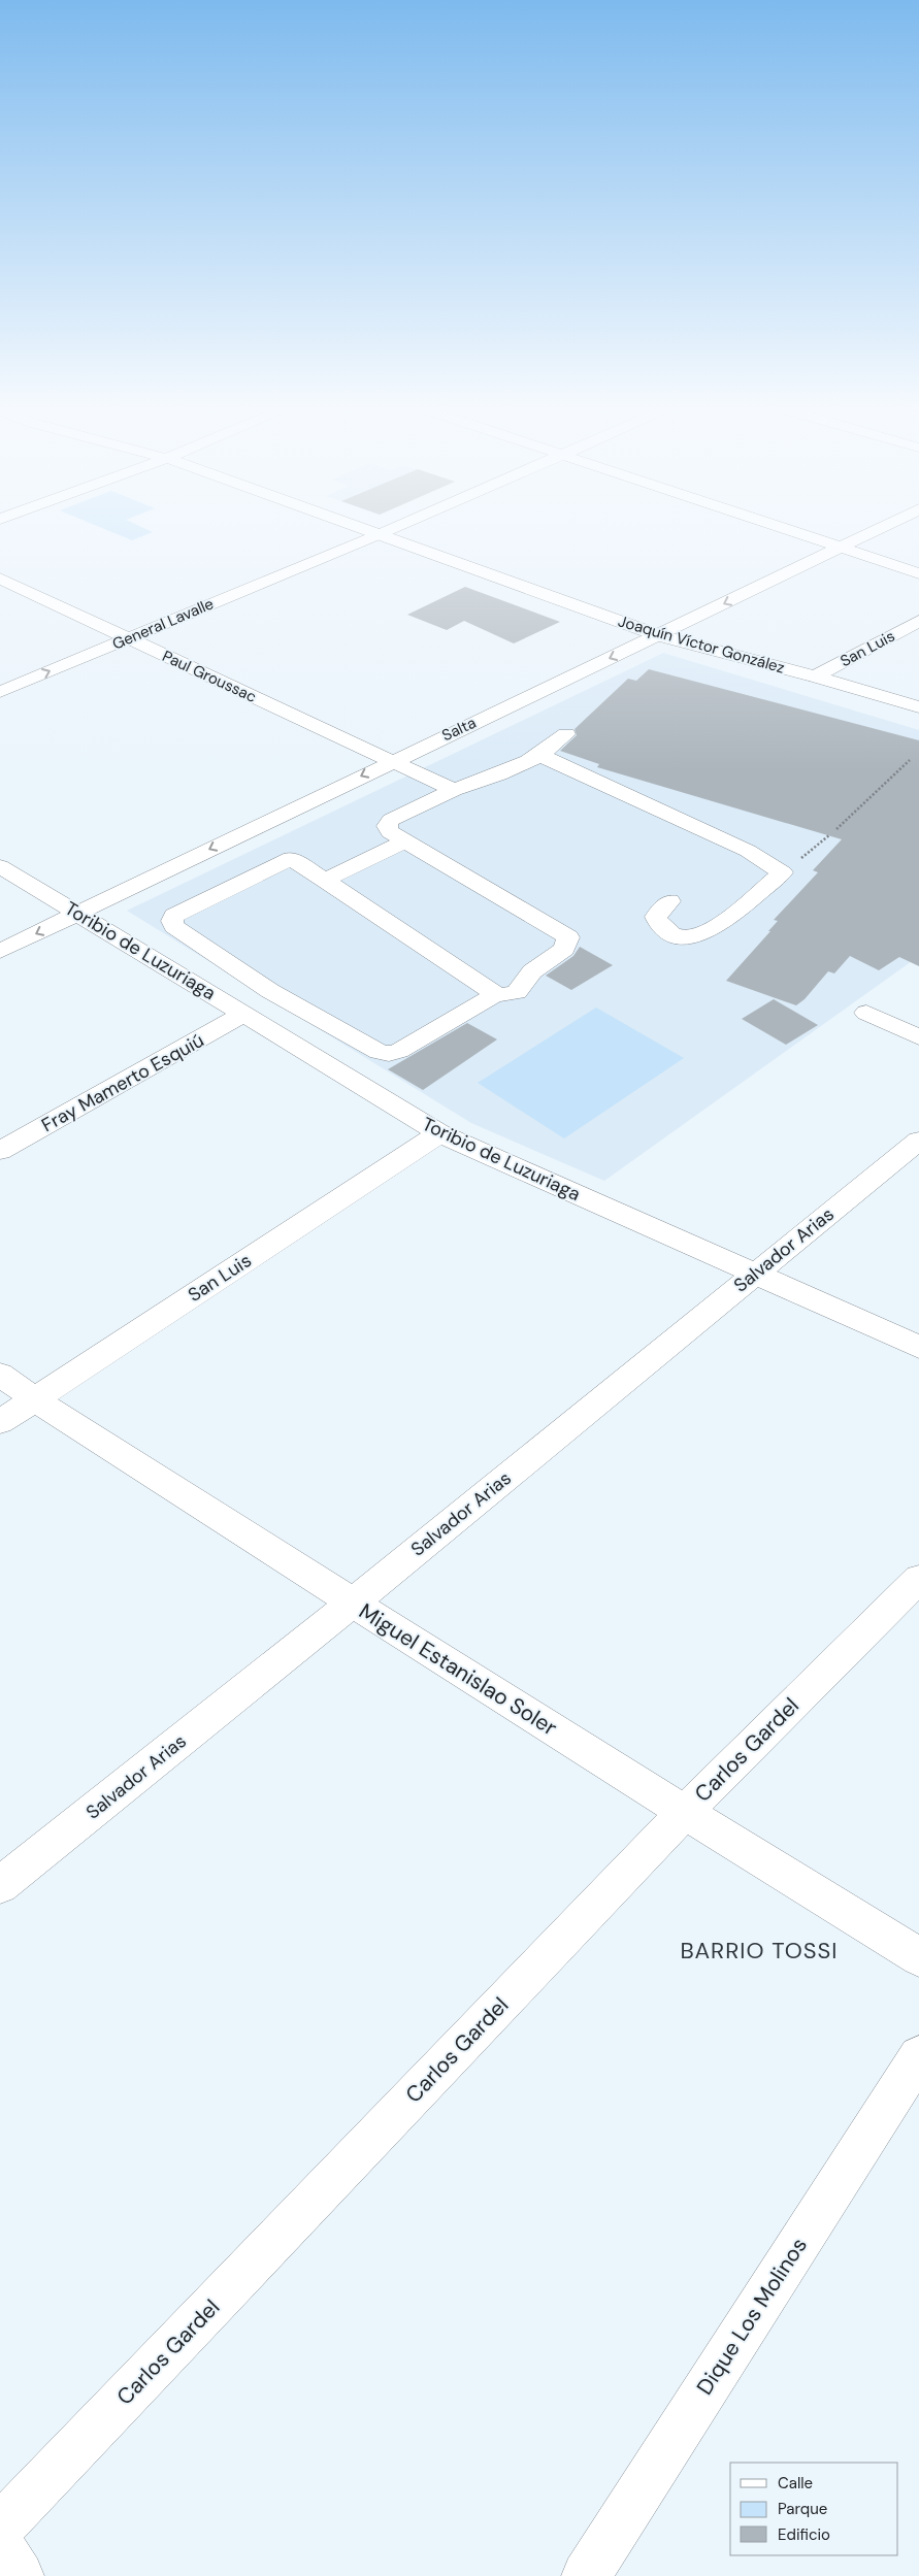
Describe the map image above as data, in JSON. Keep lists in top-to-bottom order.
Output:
{
  "streets": {
    "street": [
      "General Lavalle",
      "Joaquín Víctor González",
      "San Luis",
      "Paul Groussac",
      "Salta",
      "Toribio de Luzuriaga",
      "Fray Mamerto Esquiú",
      "Salvador Arias",
      "Miguel Estanislao Soler",
      "Carlos Gardel",
      "Dique Los Molinos"
    ]
  },
  "crossings": [
    ["General Lavalle", "Joaquín Víctor González"],
    ["General Lavalle", "Paul Groussac"],
    ["Joaquín Víctor González", "San Luis"],
    ["Joaquín Víctor González", "Salta"],
    ["San Luis", "Toribio de Luzuriaga"],
    ["San Luis", "Miguel Estanislao Soler"],
    ["Paul Groussac", "Salta"],
    ["Salta", "Toribio de Luzuriaga"],
    ["Toribio de Luzuriaga", "Fray Mamerto Esquiú"],
    ["Toribio de Luzuriaga", "Salvador Arias"],
    ["Salvador Arias", "Miguel Estanislao Soler"],
    ["Miguel Estanislao Soler", "Carlos Gardel"]
  ],
  "one_way": ["Salta"],
  "districts": ["BARRIO TOSSI"],
  "legend": ["Calle", "Parque", "Edificio"]
}
